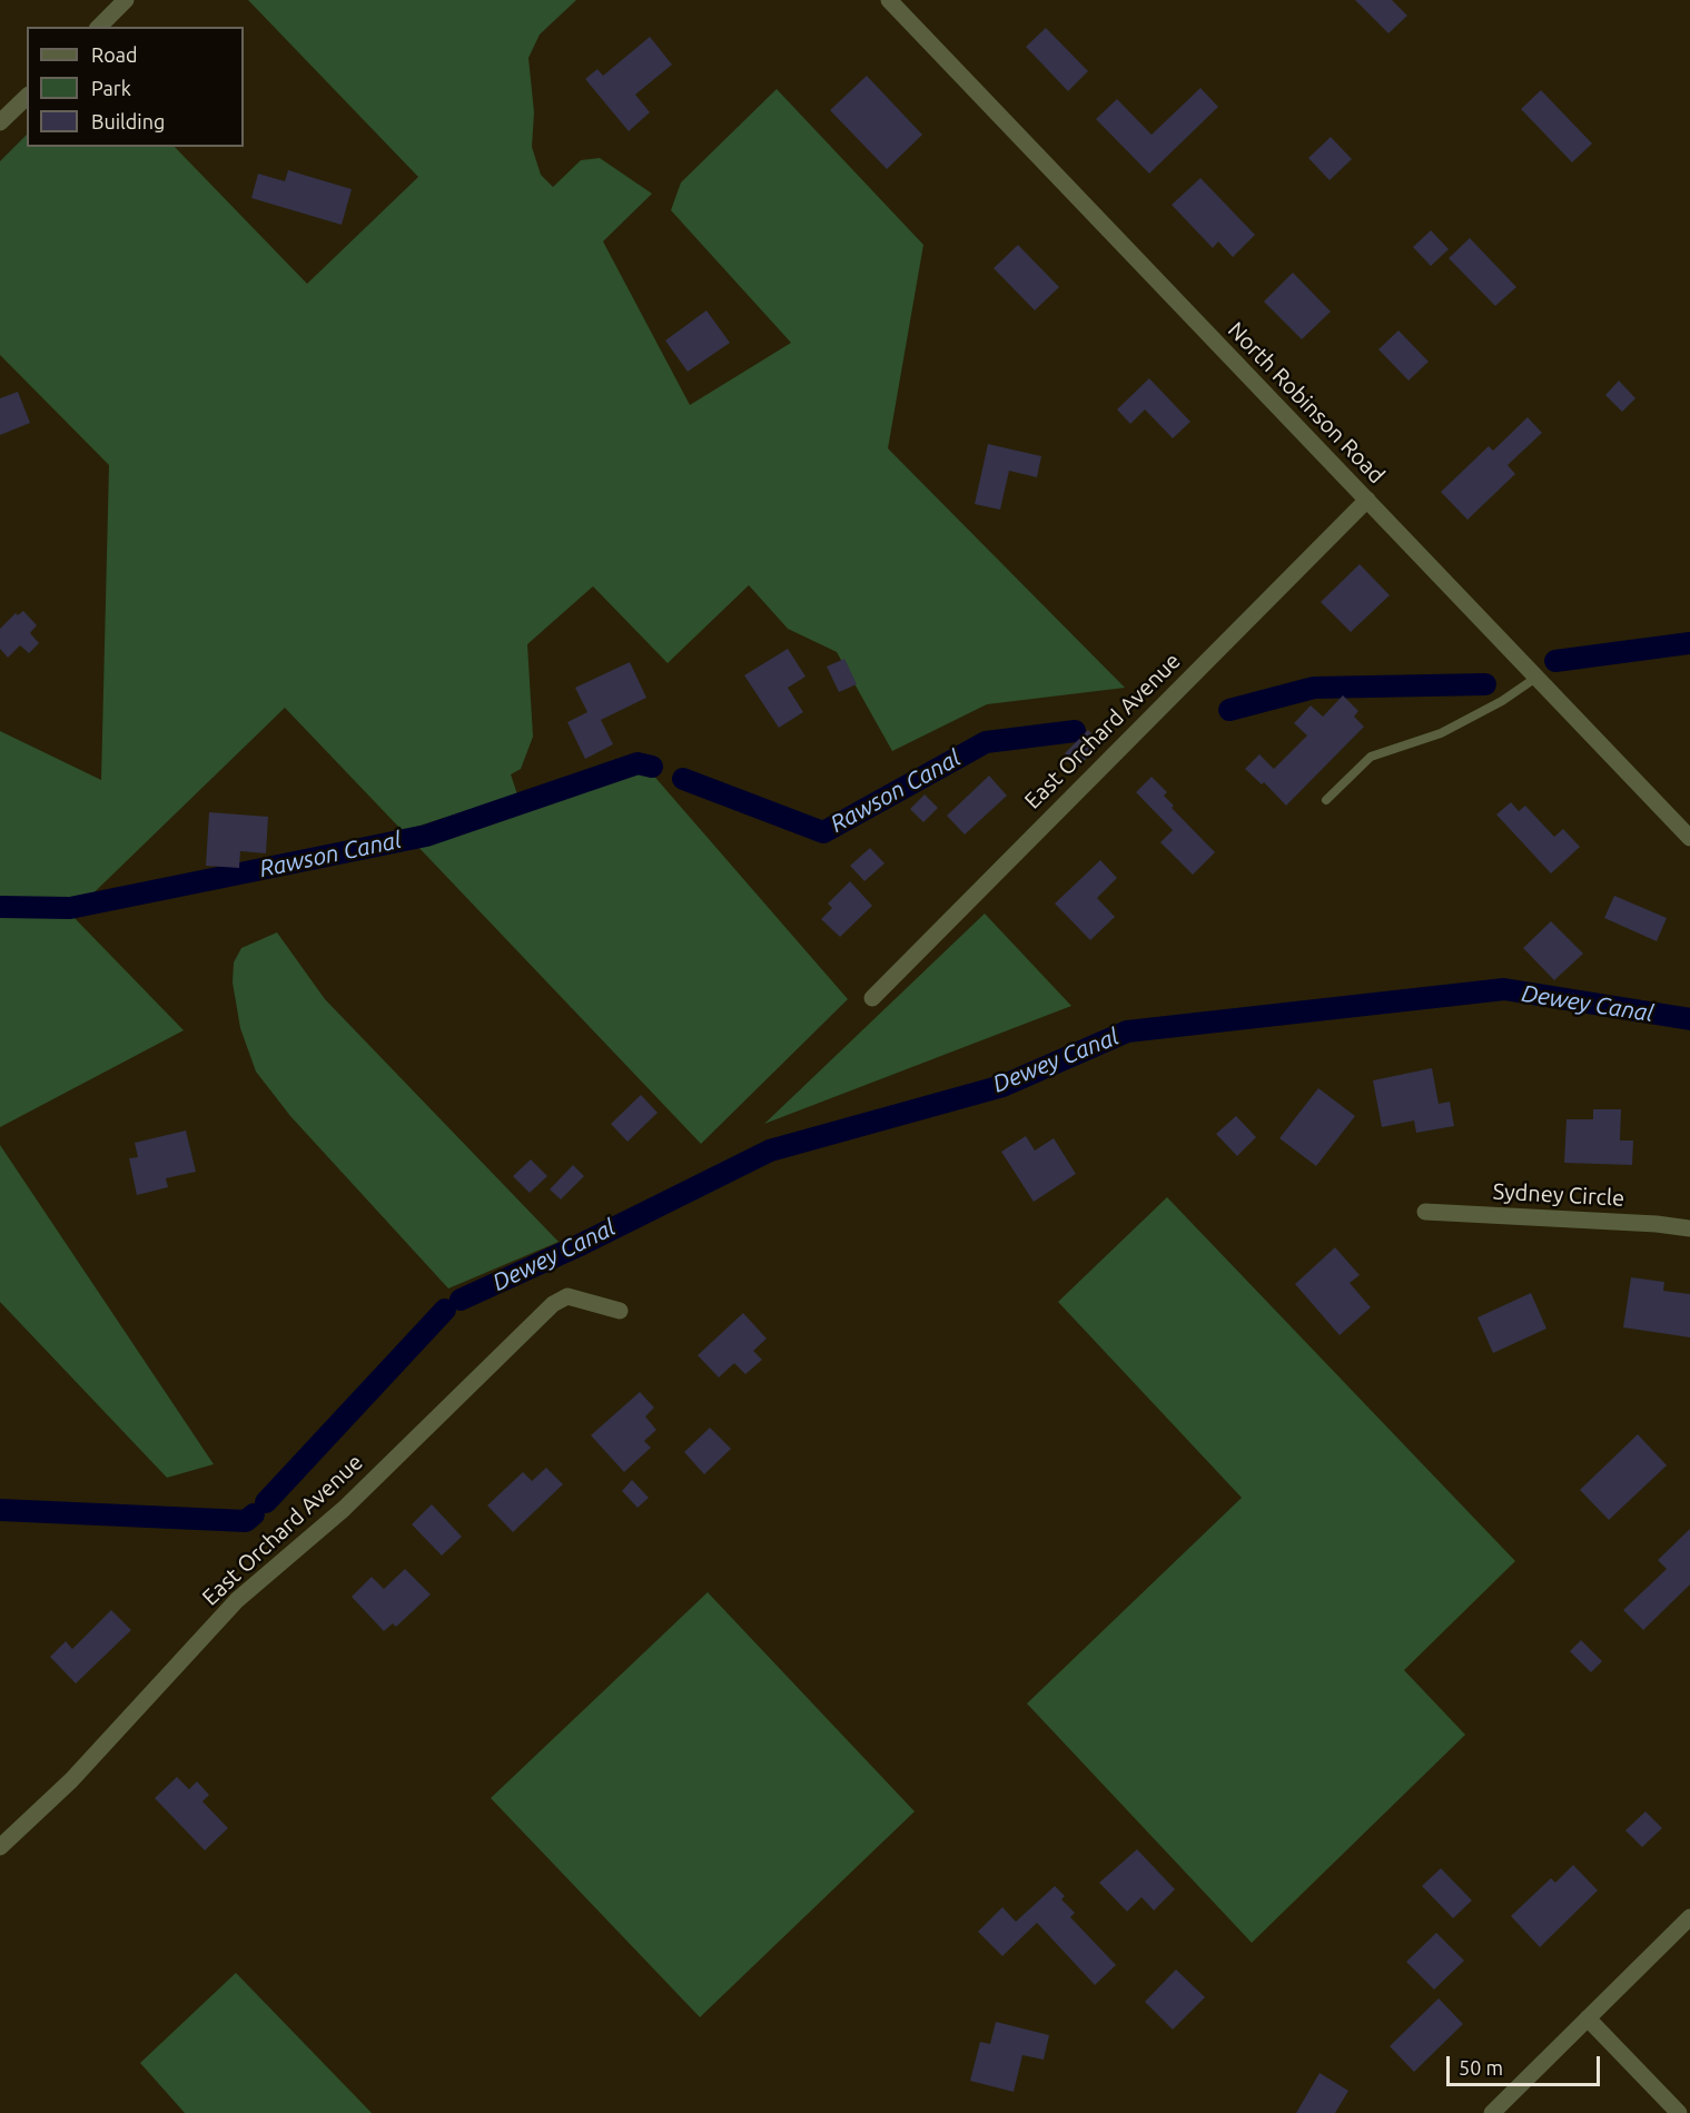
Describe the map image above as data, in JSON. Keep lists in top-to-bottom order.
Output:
{
  "streets": {
    "street": ["North Robinson Road", "East Orchard Avenue", "Sydney Circle"]
  },
  "crossings": [
    ["North Robinson Road", "East Orchard Avenue"]
  ],
  "water": ["Rawson Canal", "Dewey Canal"],
  "legend": ["Road", "Park", "Building"],
  "scale_bar": "50 m"
}
